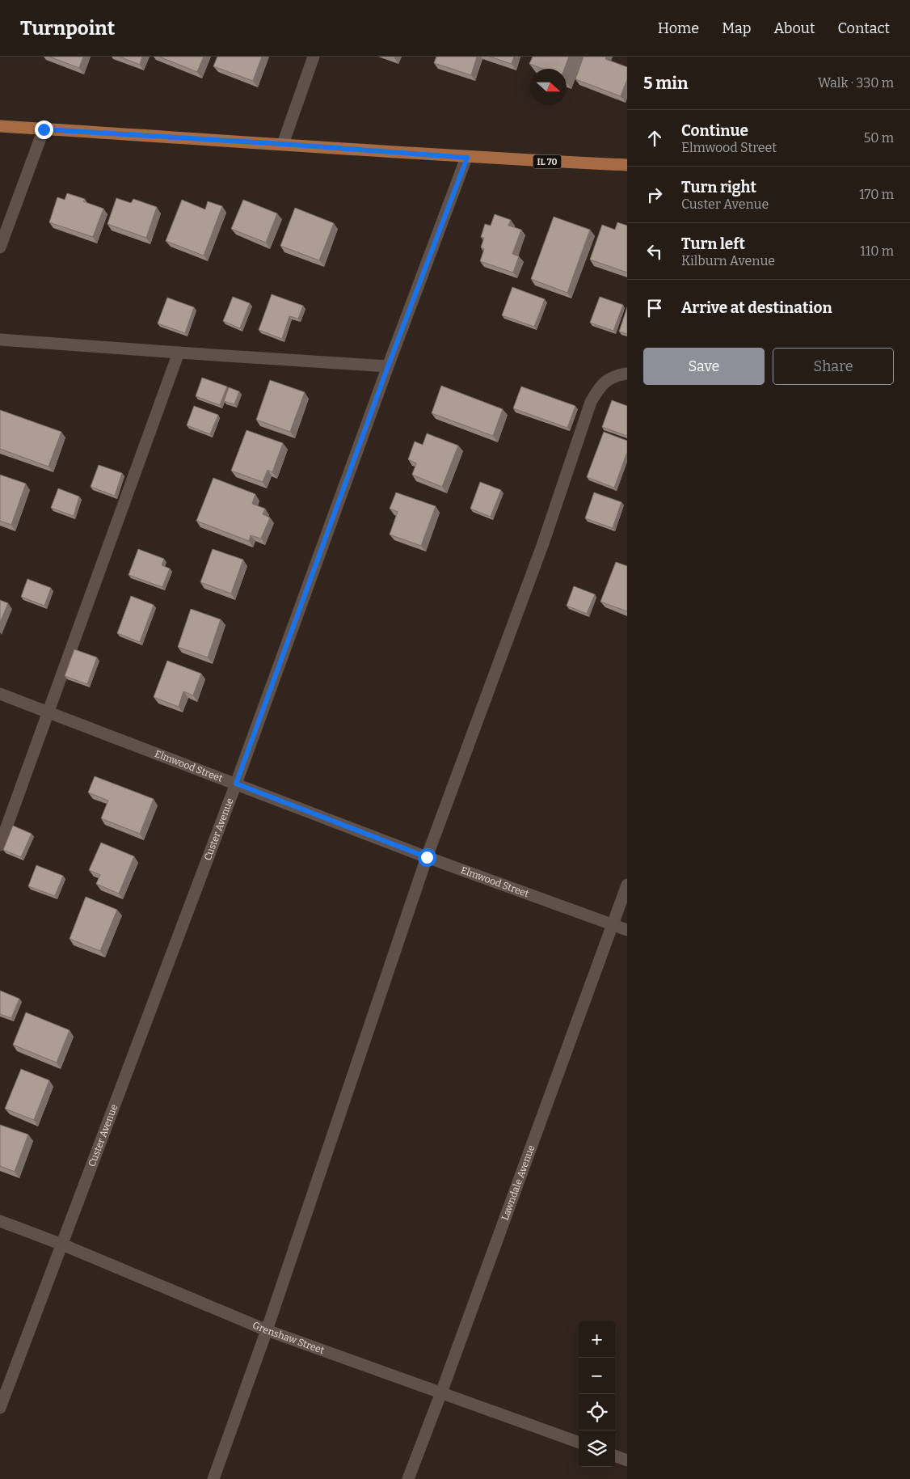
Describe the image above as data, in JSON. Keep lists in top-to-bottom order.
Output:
{
  "streets": {
    "main road": ["IL 70"],
    "street": [
      "Elmwood Street",
      "Custer Avenue",
      "Lawndale Avenue",
      "Grenshaw Street"
    ]
  },
  "crossings": [
    ["IL 70", "Custer Avenue"],
    ["Elmwood Street", "Custer Avenue"],
    ["Elmwood Street", "Lawndale Avenue"],
    ["Custer Avenue", "Grenshaw Street"],
    ["Lawndale Avenue", "Grenshaw Street"]
  ],
  "north": "right",
  "page": {
    "header": "Turnpoint",
    "nav": [
      "Home",
      "Map",
      "About",
      "Contact"
    ],
    "heading": ["5 min", "Walk · 330 m"],
    "list": [
      ["Continue", "Elmwood Street", "50 m"],
      ["Turn right", "Custer Avenue", "170 m"],
      ["Turn left", "Kilburn Avenue", "110 m"],
      "Arrive at destination"
    ],
    "buttons": ["Save", "Share"],
    "map_buttons": ["+", "−"]
  }
}
